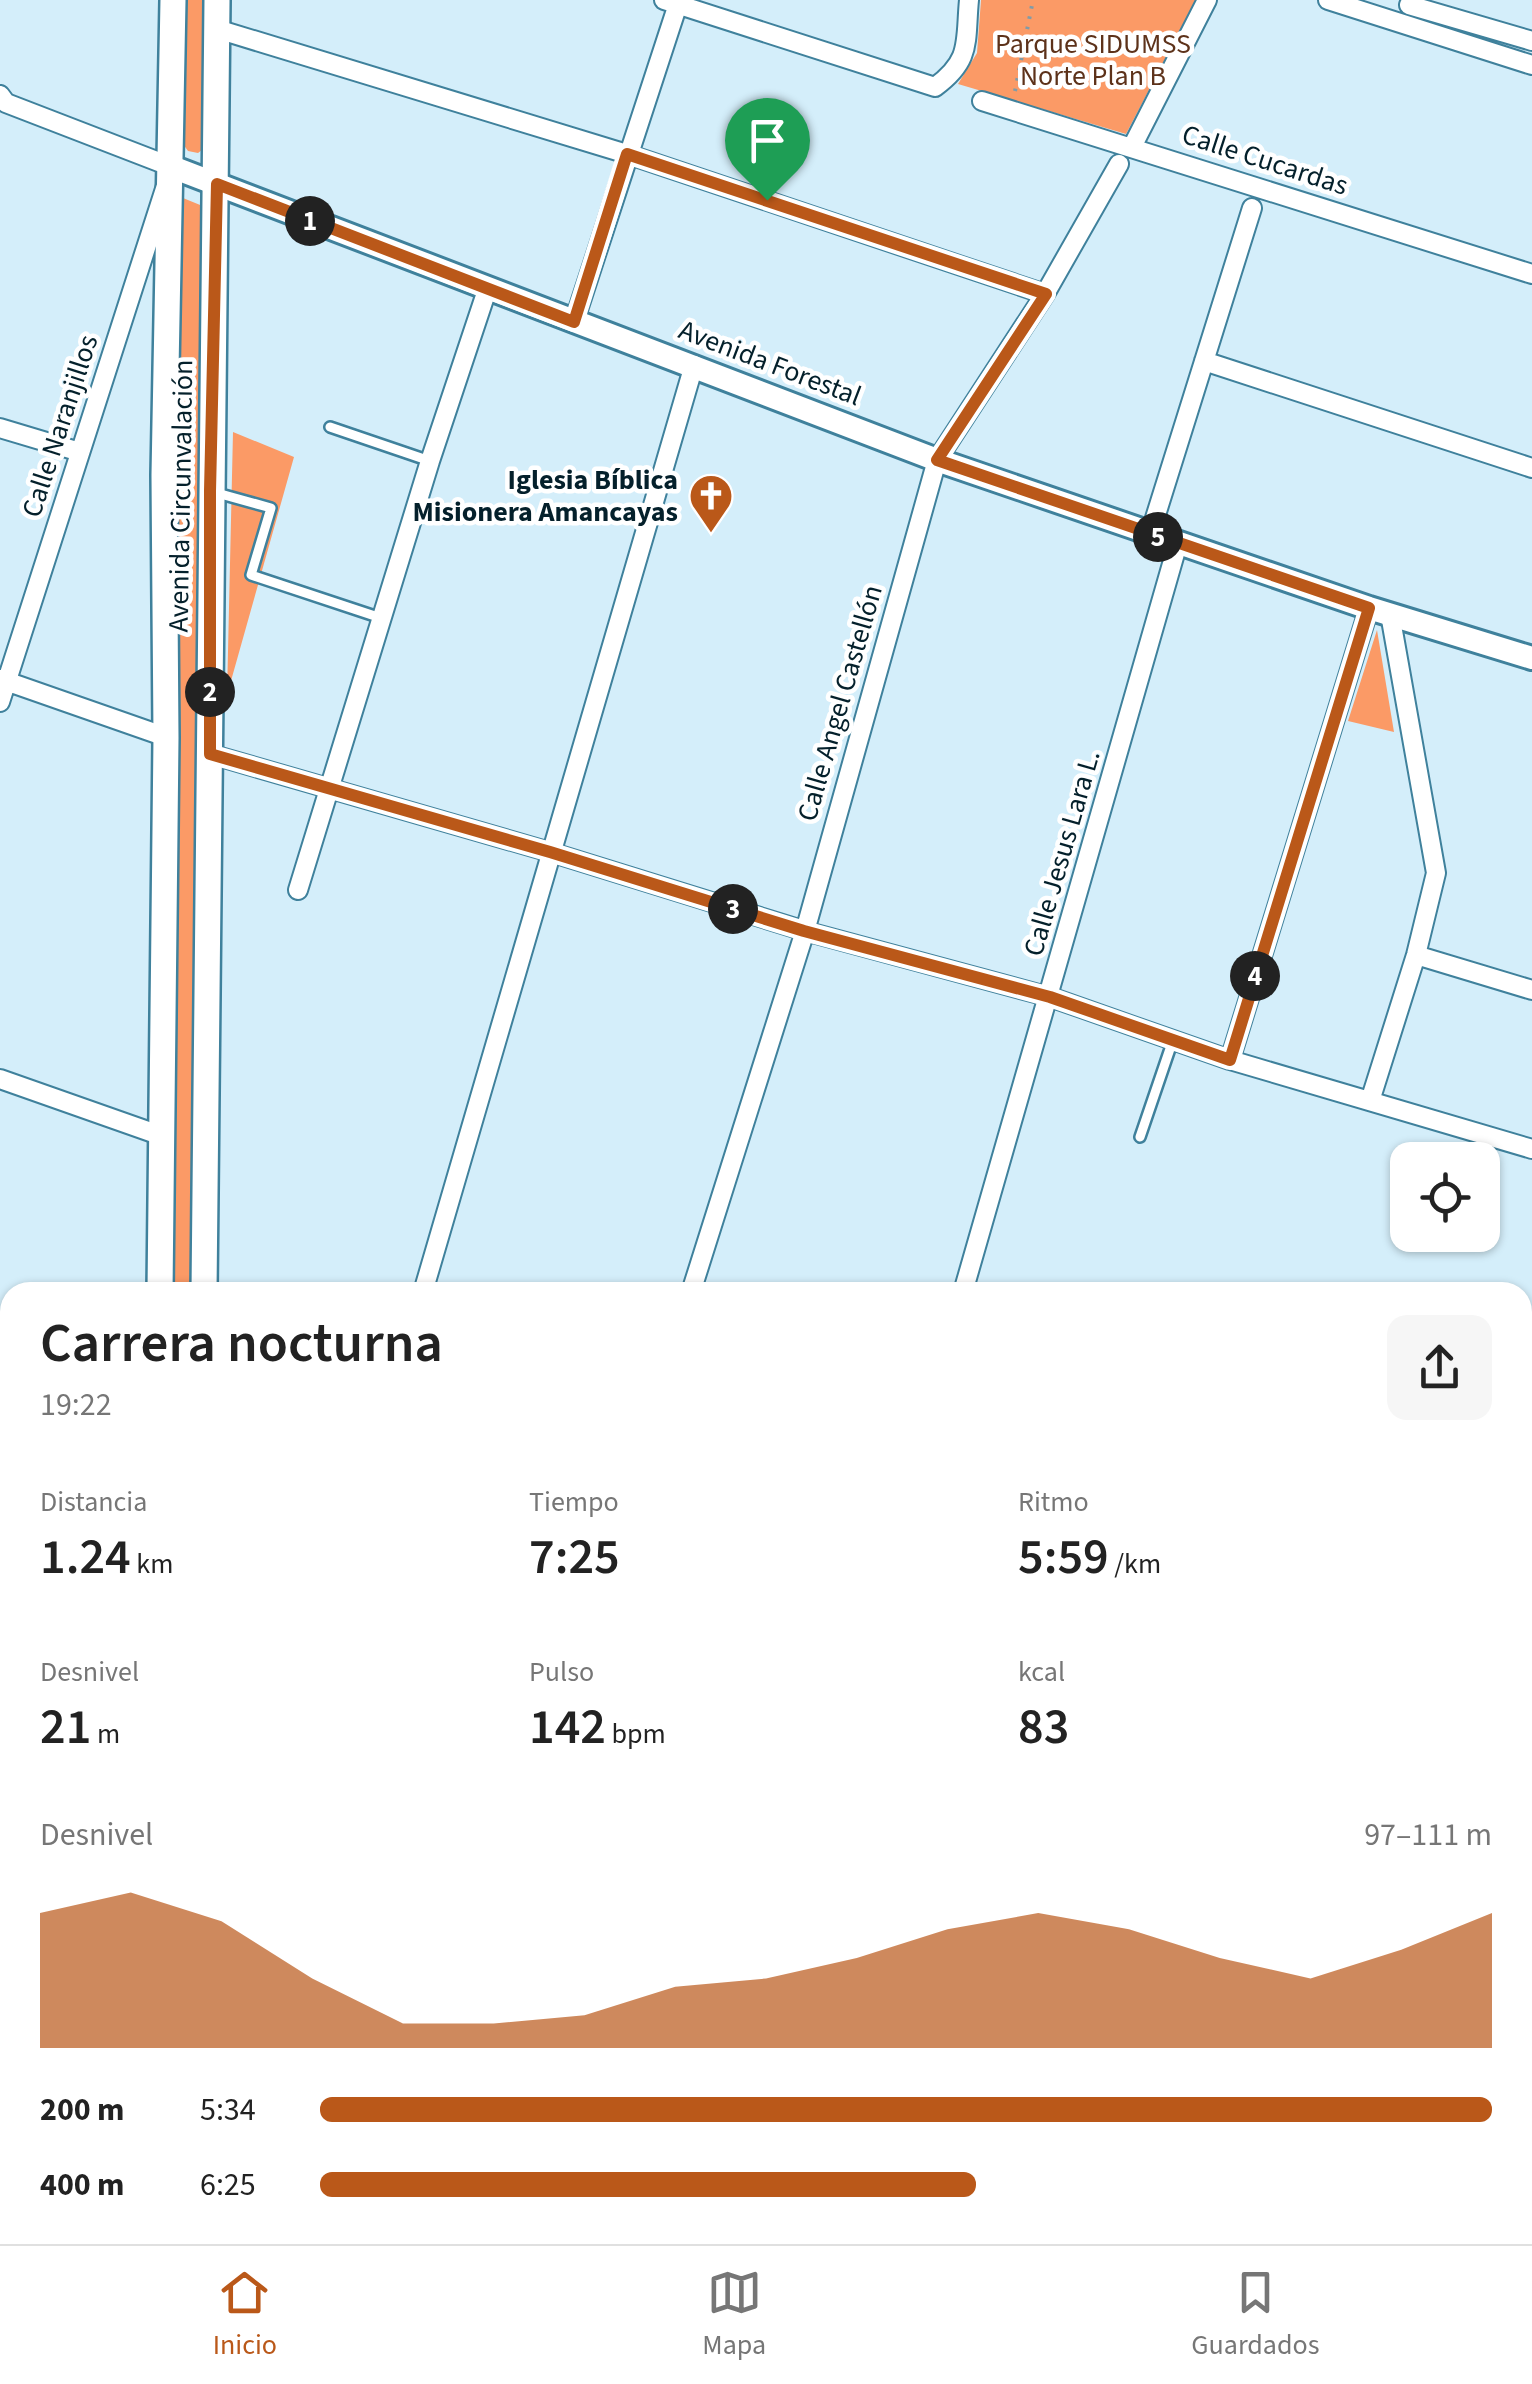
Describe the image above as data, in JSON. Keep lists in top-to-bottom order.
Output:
{
  "streets": {
    "main road": ["Avenida Circunvalación"],
    "street": [
      "Calle Cucardas",
      "Avenida Forestal",
      "Calle Naranjillos",
      "Calle Angel Castellón",
      "Calle Jesus Lara L."
    ]
  },
  "crossings": [
    ["Avenida Forestal", "Calle Naranjillos"],
    ["Avenida Forestal", "Avenida Circunvalación"],
    ["Avenida Forestal", "Calle Angel Castellón"],
    ["Avenida Forestal", "Calle Jesus Lara L."],
    ["Calle Naranjillos", "Avenida Circunvalación"]
  ],
  "parks": ["Parque SIDUMSS Norte Plan B"],
  "places": {
    "church": ["Iglesia Bíblica Misionera Amancayas"]
  },
  "page": {
    "pins": [
      "1",
      "5",
      "2",
      "3",
      "4"
    ],
    "heading": ["Carrera nocturna", "19:22"],
    "stats": [
      ["Distancia", "1.24 km"],
      ["Tiempo", "7:25"],
      ["Ritmo", "5:59 /km"],
      ["Desnivel", "21 m"],
      ["Pulso", "142 bpm"],
      ["kcal", "83"]
    ],
    "chart": ["Desnivel", "97–111 m"],
    "list": [
      {
        "name": "200 m",
        "note": "5:34"
      },
      {
        "name": "400 m",
        "note": "6:25"
      }
    ],
    "tabs": ["Inicio", "Mapa", "Guardados"]
  }
}
